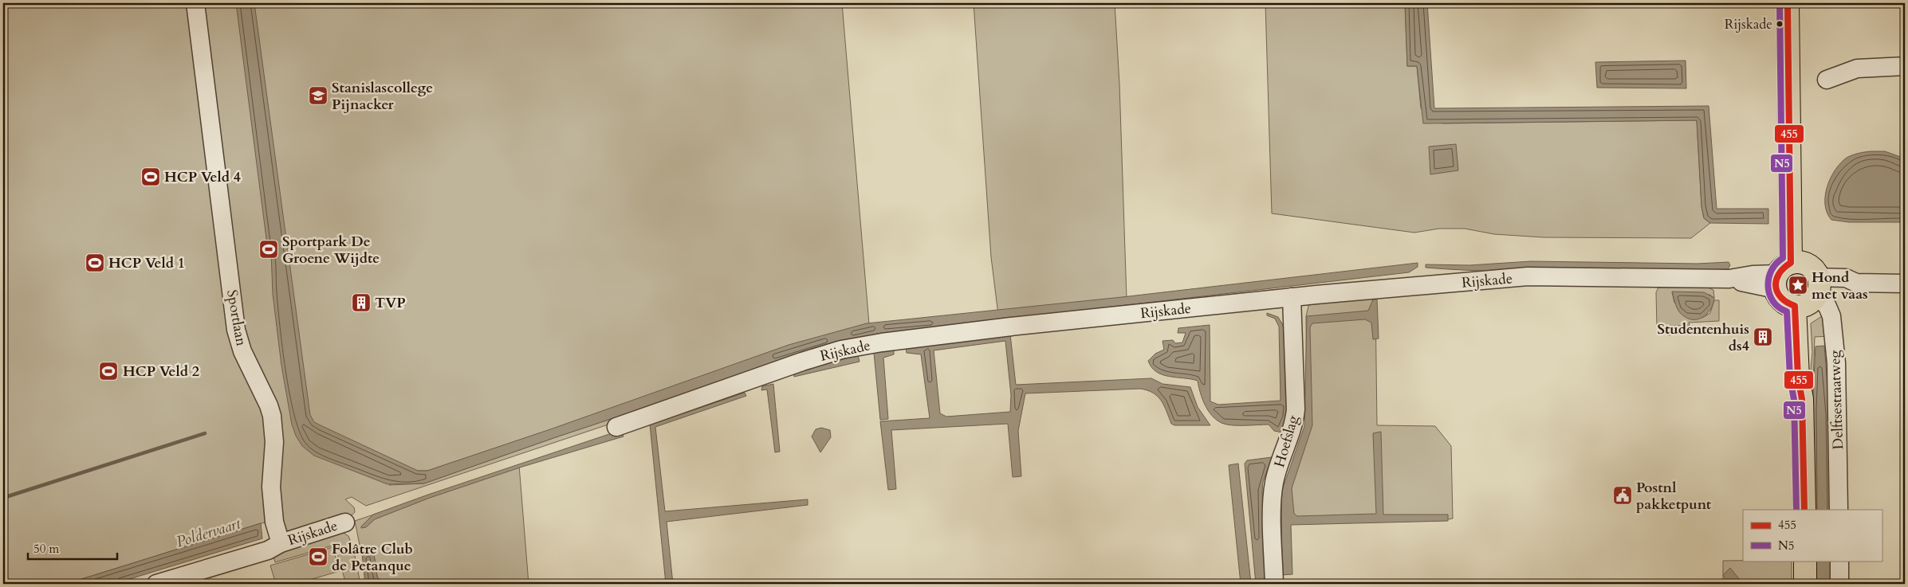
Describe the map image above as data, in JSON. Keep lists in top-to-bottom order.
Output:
{
  "streets": {
    "street": [
      "Rijskade",
      "Sportlaan",
      "Delftsestraatweg",
      "Hoefslag"
    ]
  },
  "crossings": [
    ["Rijskade", "Sportlaan"],
    ["Rijskade", "Delftsestraatweg"],
    ["Rijskade", "Hoefslag"]
  ],
  "water": ["Poldervaart"],
  "places": {
    "other": ["Rijskade"],
    "school or university": ["Stanislascollege Pijnacker"],
    "sports": [
      "HCP Veld 4",
      "Sportpark De Groene Wijdte",
      "HCP Veld 1",
      "HCP Veld 2",
      "Folâtre Club de Petanque"
    ],
    "place": ["Hond met vaas"],
    "building": ["TVP", "Studentenhuis ds4"],
    "public building": ["Postnl pakketpunt"]
  },
  "lines": ["transit line 455", "transit line N5"],
  "legend": ["455", "N5"],
  "scale_bar": "50 m"
}
